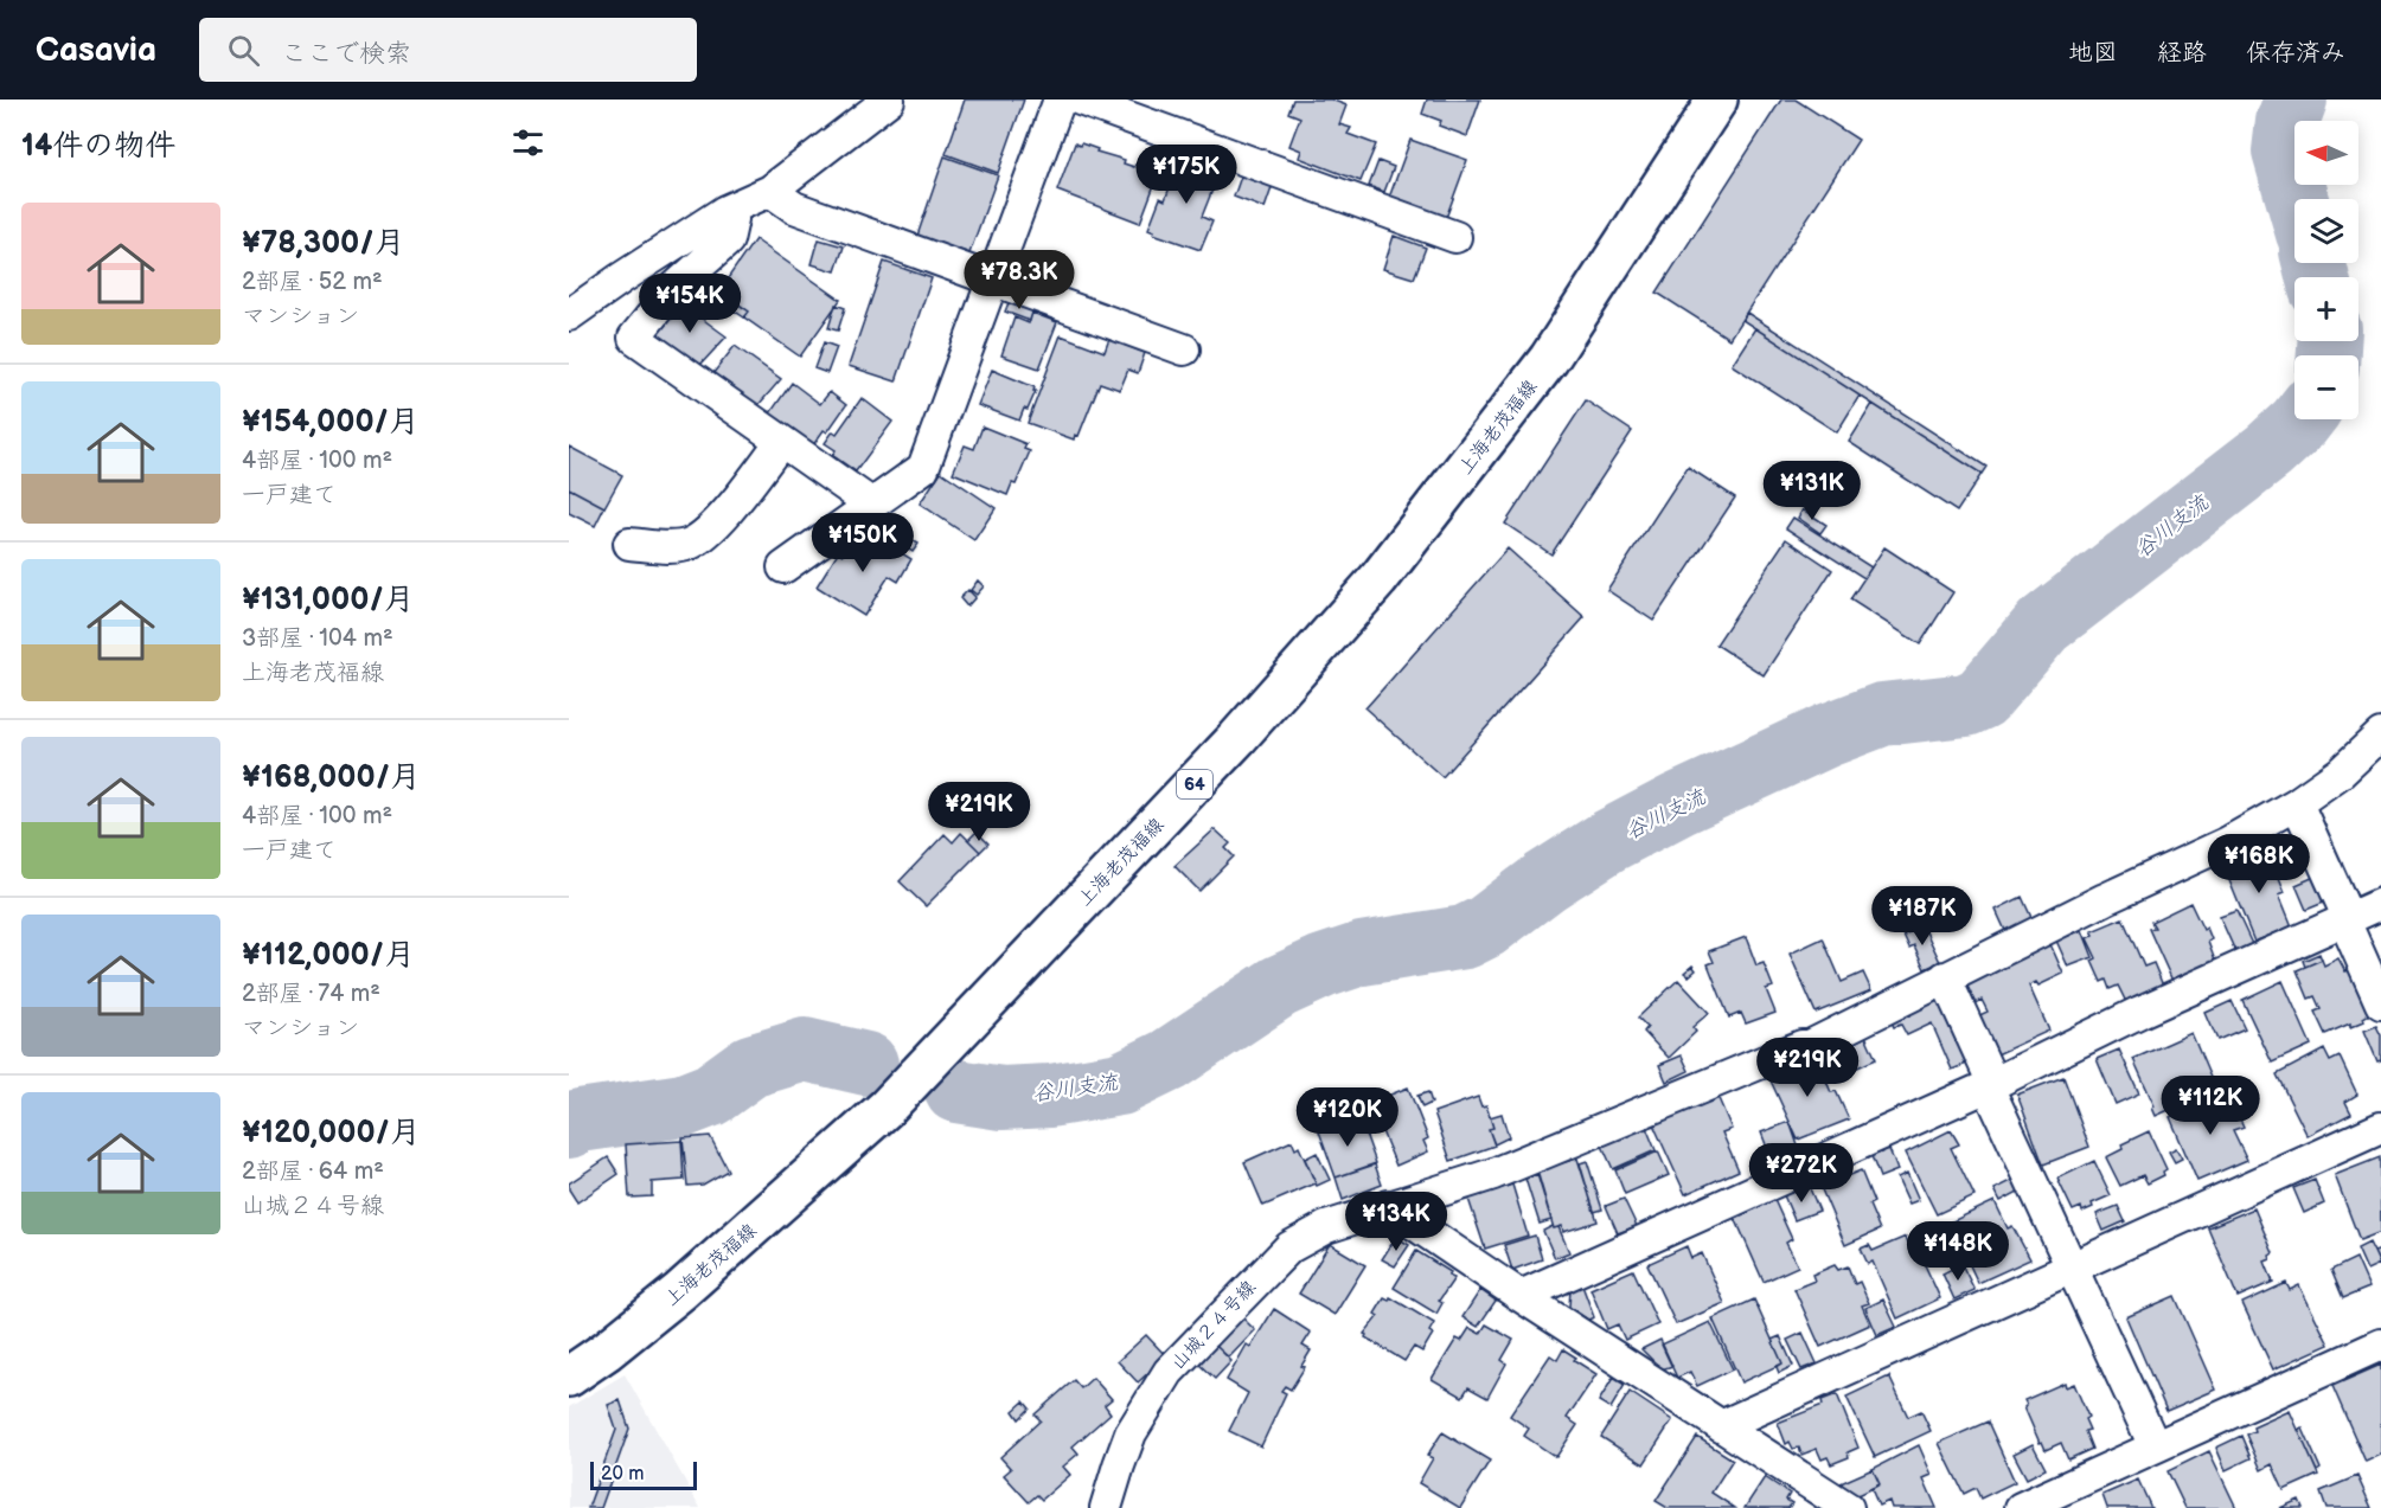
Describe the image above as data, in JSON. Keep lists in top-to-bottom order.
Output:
{
  "streets": {
    "main road": ["上海老茂福線", "64"],
    "street": ["山城２４号線"]
  },
  "water": ["谷川支流"],
  "scale_bar": "20 m",
  "north": "left",
  "page": {
    "header": "Casavia",
    "search": "ここで検索",
    "nav": ["地図", "経路", "保存済み"],
    "heading": "14件の物件",
    "map_buttons": ["+", "−"],
    "price": [
      "¥175K",
      "¥78.3K",
      "¥154K",
      "¥131K",
      "¥150K",
      "¥219K",
      "¥168K",
      "¥187K",
      "¥219K",
      "¥112K",
      "¥120K",
      "¥272K",
      "¥134K",
      "¥148K"
    ],
    "list": [
      {
        "name": "¥78,300/月",
        "note": "2部屋 · 52 m² · マンション"
      },
      {
        "name": "¥154,000/月",
        "note": "4部屋 · 100 m² · 一戸建て"
      },
      {
        "name": "¥131,000/月",
        "note": "3部屋 · 104 m² · 上海老茂福線"
      },
      {
        "name": "¥168,000/月",
        "note": "4部屋 · 100 m² · 一戸建て"
      },
      {
        "name": "¥112,000/月",
        "note": "2部屋 · 74 m² · マンション"
      },
      {
        "name": "¥120,000/月",
        "note": "2部屋 · 64 m² · 山城２４号線"
      }
    ],
    "scale": "20 m"
  }
}
